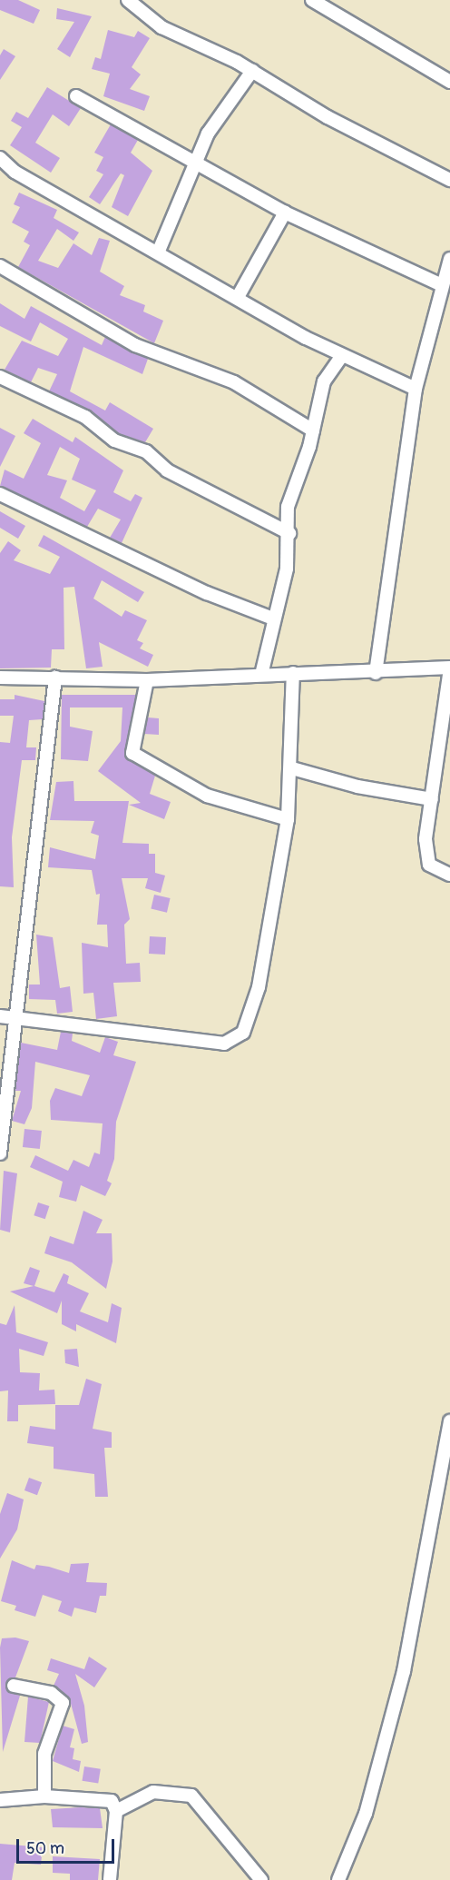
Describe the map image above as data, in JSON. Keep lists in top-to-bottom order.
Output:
{
  "scale_bar": "50 m"
}
